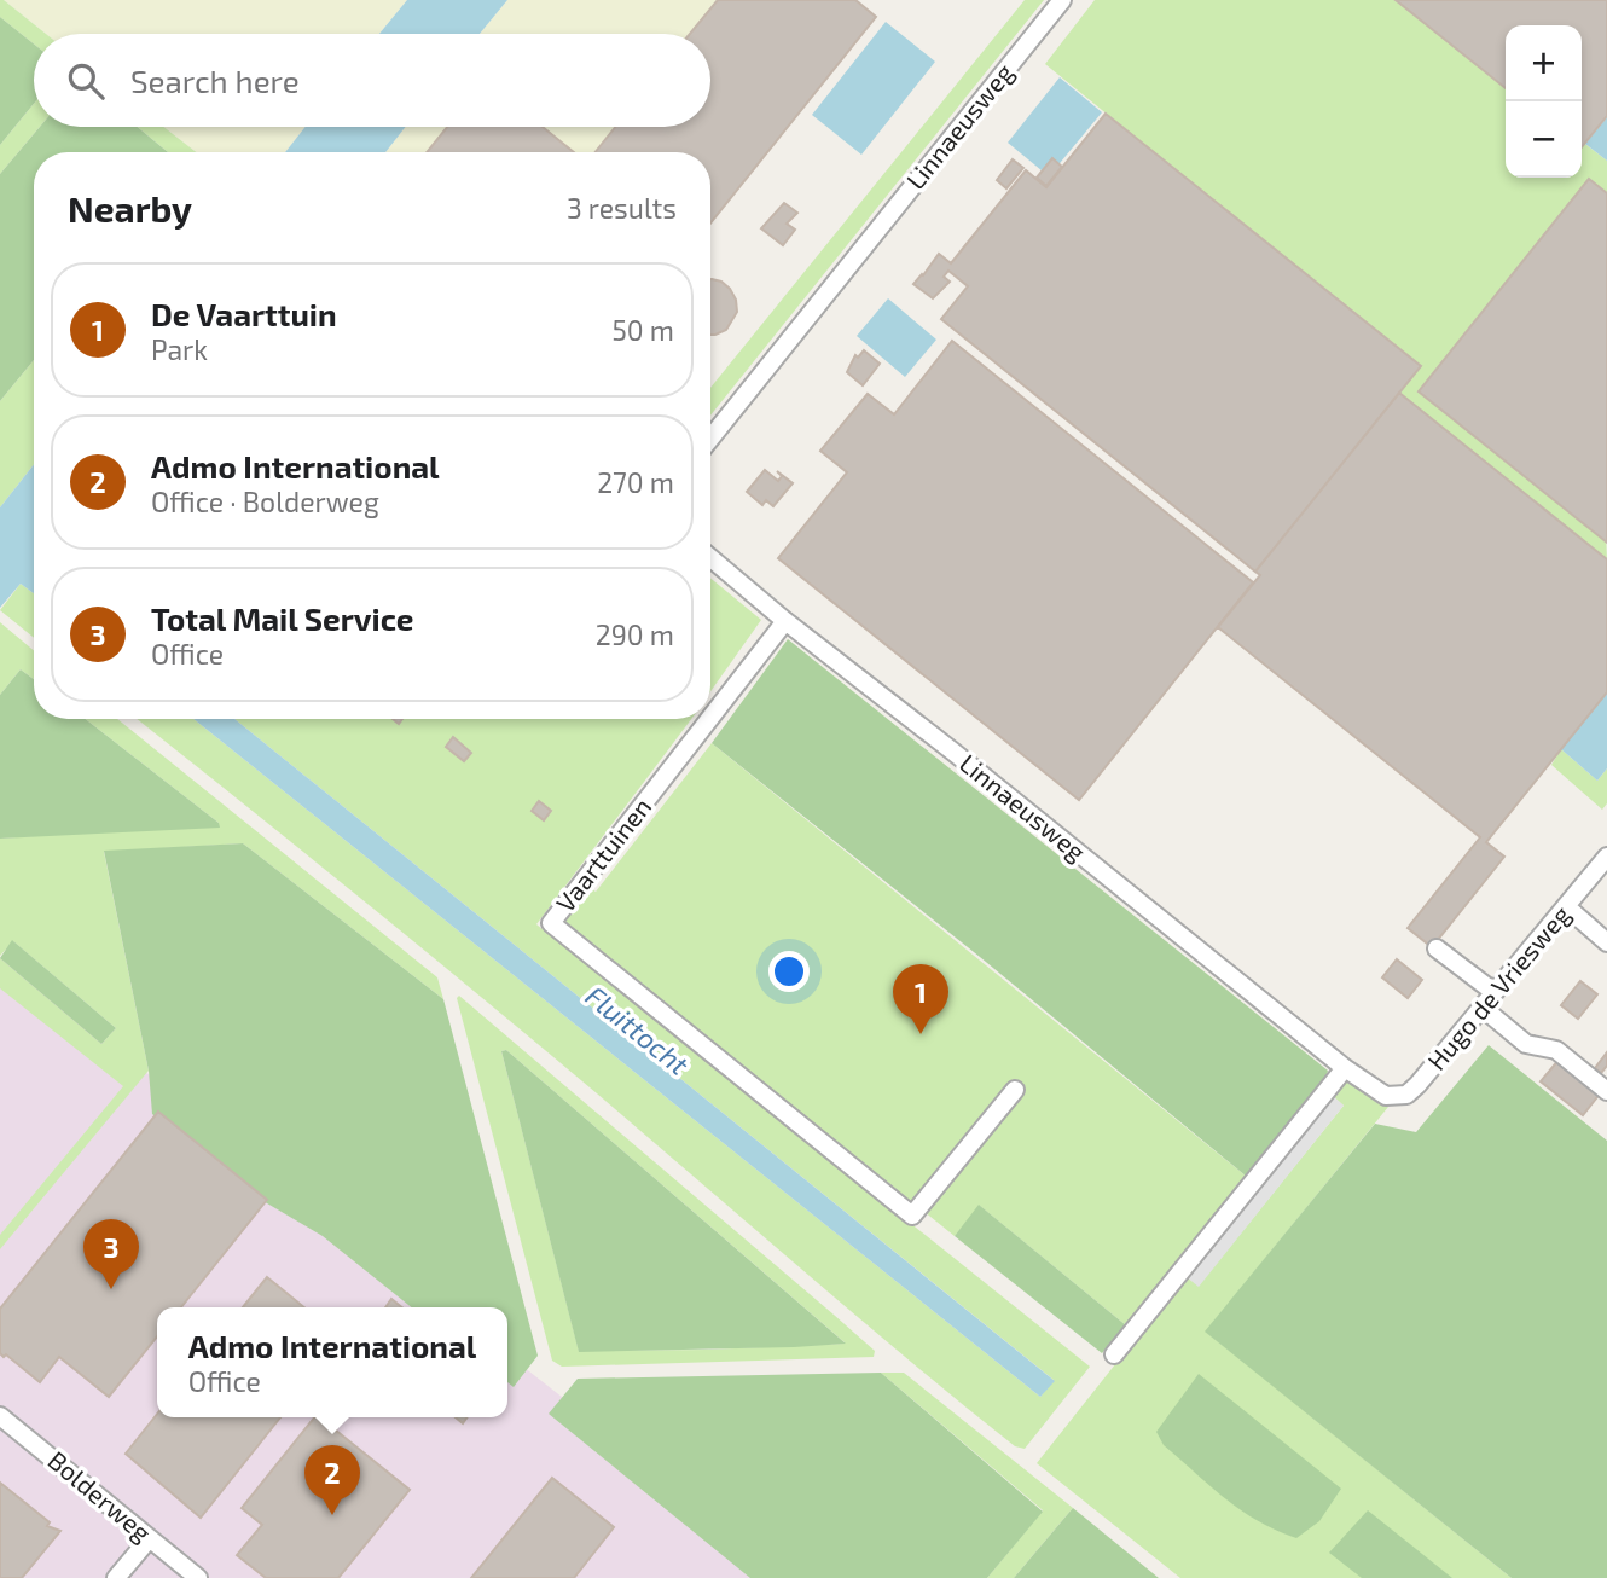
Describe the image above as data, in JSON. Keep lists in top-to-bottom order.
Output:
{
  "streets": {
    "street": [
      "Linnaeusweg",
      "Vaarttuinen",
      "Hugo de Vriesweg",
      "Bolderweg"
    ]
  },
  "crossings": [
    ["Linnaeusweg", "Vaarttuinen"],
    ["Linnaeusweg", "Hugo de Vriesweg"]
  ],
  "water": ["Fluittocht"],
  "page": {
    "map_buttons": ["+", "−"],
    "search": "Search here",
    "heading": ["Nearby", "3 results"],
    "list": [
      {
        "mark": "1",
        "name": "De Vaarttuin",
        "note": "Park",
        "value": "50 m"
      },
      {
        "mark": "2",
        "name": "Admo International",
        "note": "Office · Bolderweg",
        "value": "270 m"
      },
      {
        "mark": "3",
        "name": "Total Mail Service",
        "note": "Office",
        "value": "290 m"
      }
    ],
    "pins": ["1", "3", "2"],
    "popup": ["Admo International", "Office"]
  }
}
